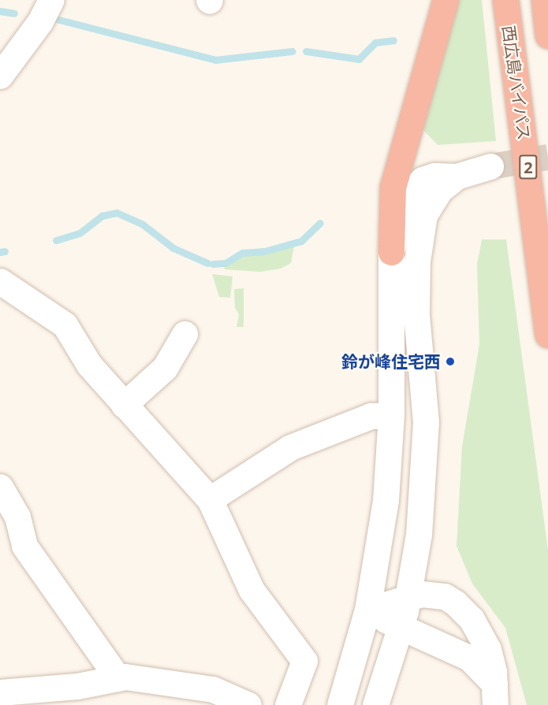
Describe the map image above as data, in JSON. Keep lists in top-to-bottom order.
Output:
{
  "streets": {
    "highway": ["西広島バイパス", "2"]
  },
  "places": ["鈴が峰住宅西"]
}
